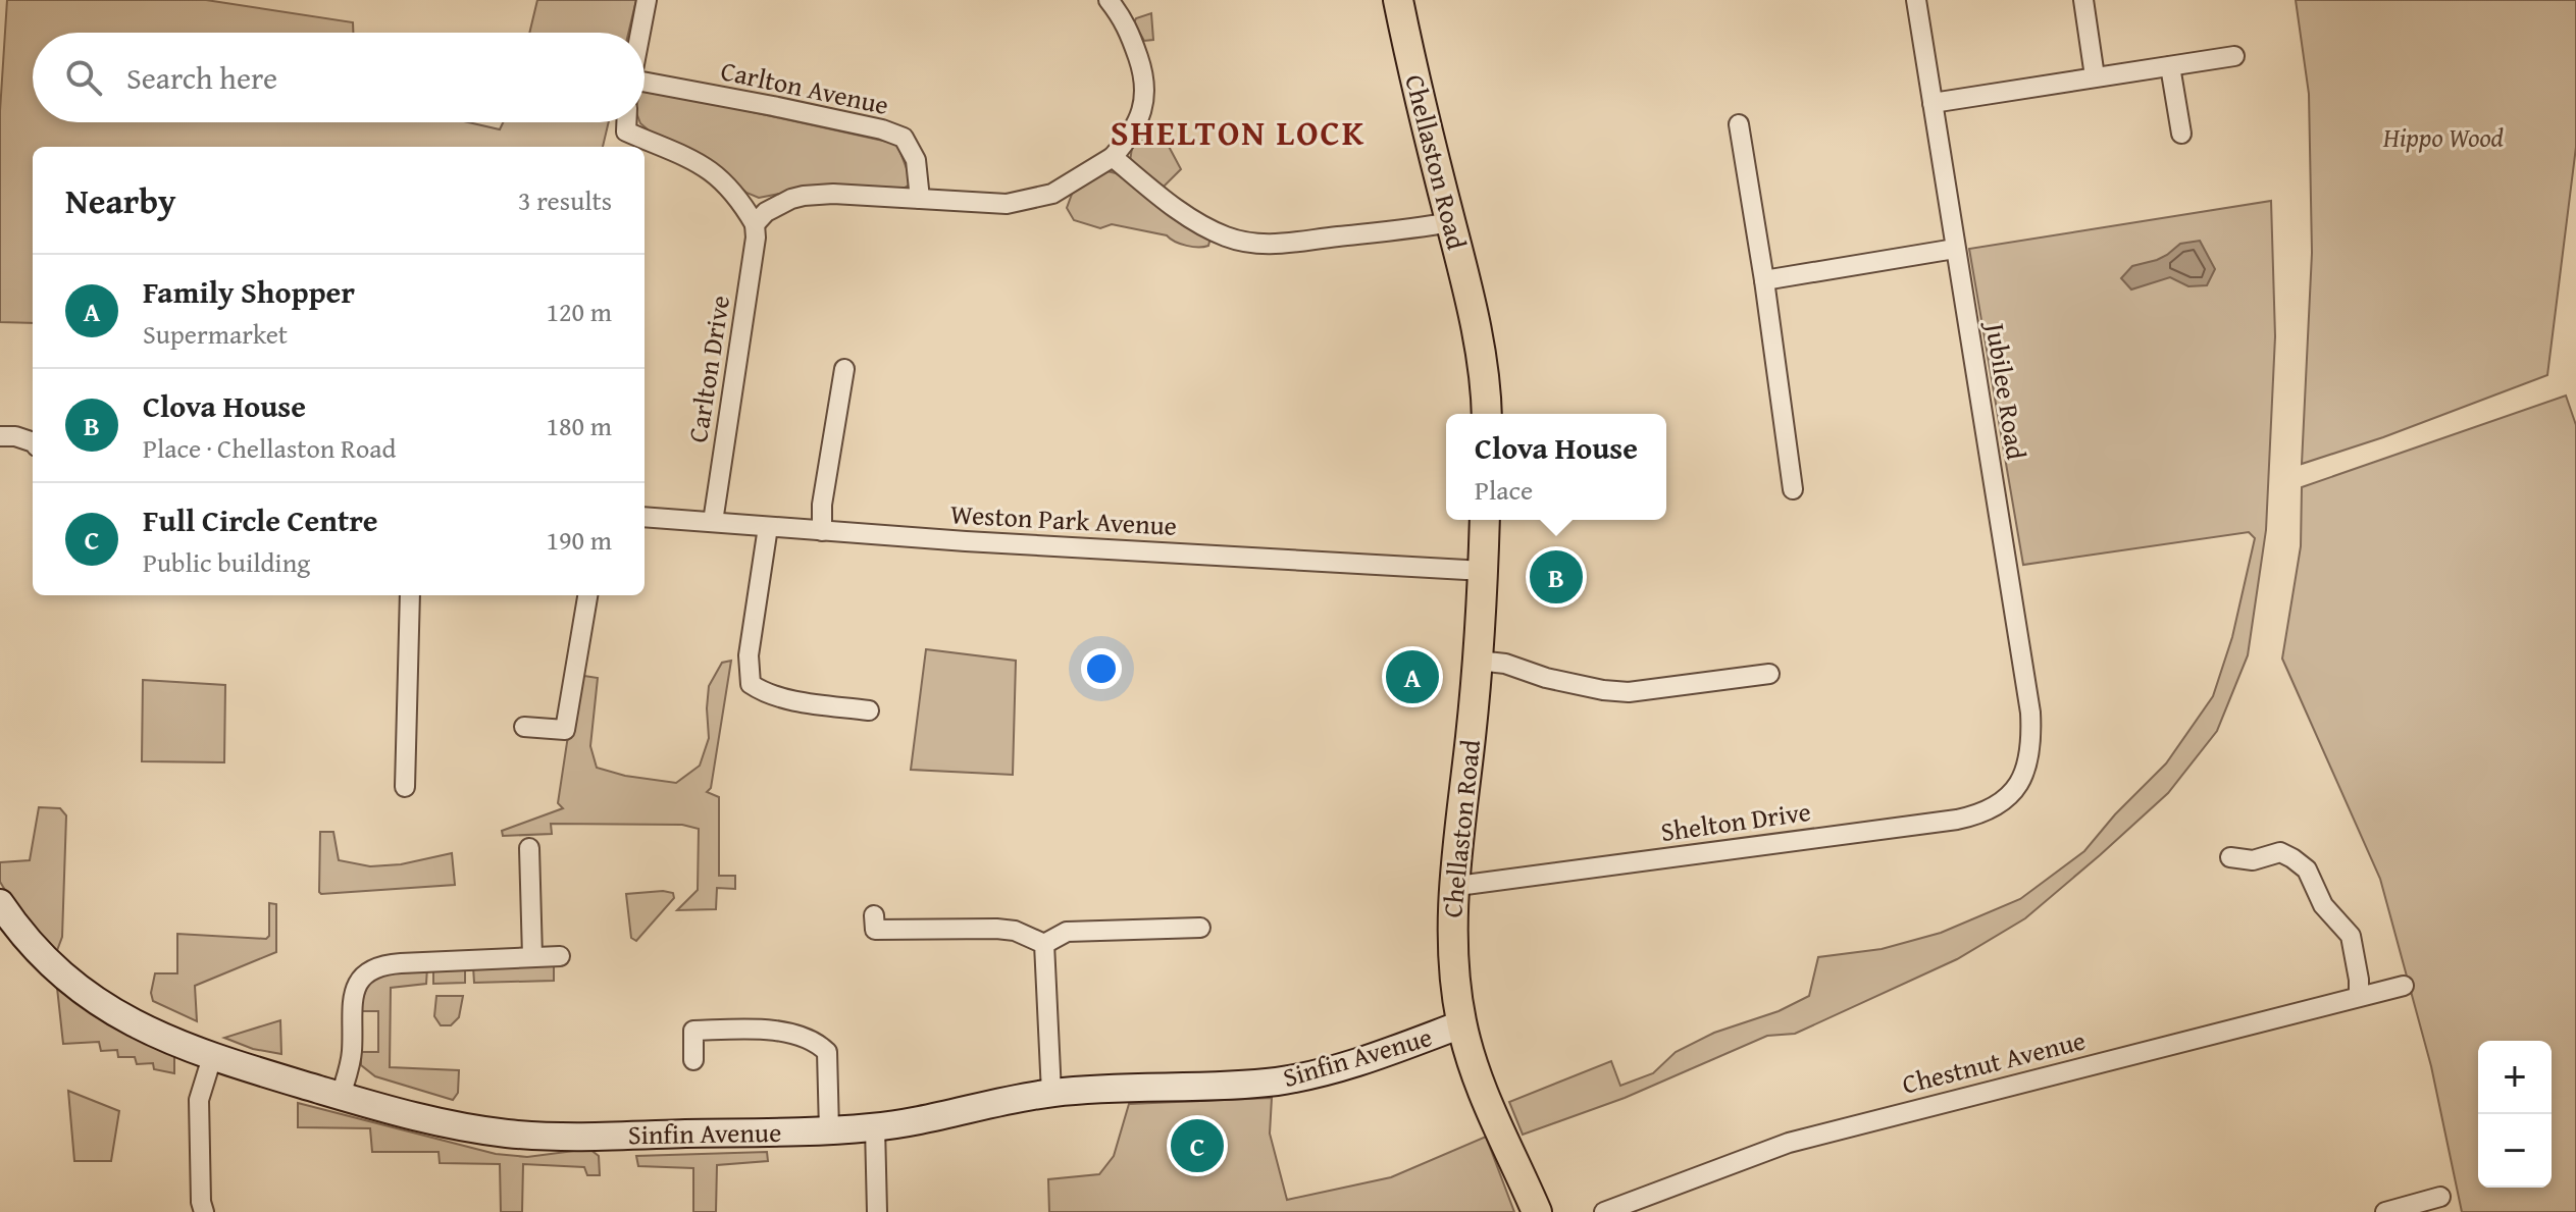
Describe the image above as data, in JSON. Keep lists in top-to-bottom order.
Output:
{
  "streets": {
    "main road": ["Chellaston Road"],
    "street": [
      "Carlton Avenue",
      "Carlton Drive",
      "Jubilee Road",
      "Weston Park Avenue",
      "Shelton Drive",
      "Sinfin Avenue",
      "Chestnut Avenue"
    ]
  },
  "crossings": [
    ["Chellaston Road", "Weston Park Avenue"],
    ["Chellaston Road", "Shelton Drive"],
    ["Chellaston Road", "Sinfin Avenue"],
    ["Carlton Drive", "Weston Park Avenue"],
    ["Jubilee Road", "Shelton Drive"]
  ],
  "districts": ["SHELTON LOCK"],
  "parks": ["Hippo Wood"],
  "page": {
    "search": "Search here",
    "heading": ["Nearby", "3 results"],
    "list": [
      {
        "mark": "A",
        "name": "Family Shopper",
        "note": "Supermarket",
        "value": "120 m"
      },
      {
        "mark": "B",
        "name": "Clova House",
        "note": "Place · Chellaston Road",
        "value": "180 m"
      },
      {
        "mark": "C",
        "name": "Full Circle Centre",
        "note": "Public building",
        "value": "190 m"
      }
    ],
    "popup": ["Clova House", "Place"],
    "pins": ["B", "A", "C"],
    "map_buttons": ["+", "−"]
  }
}
